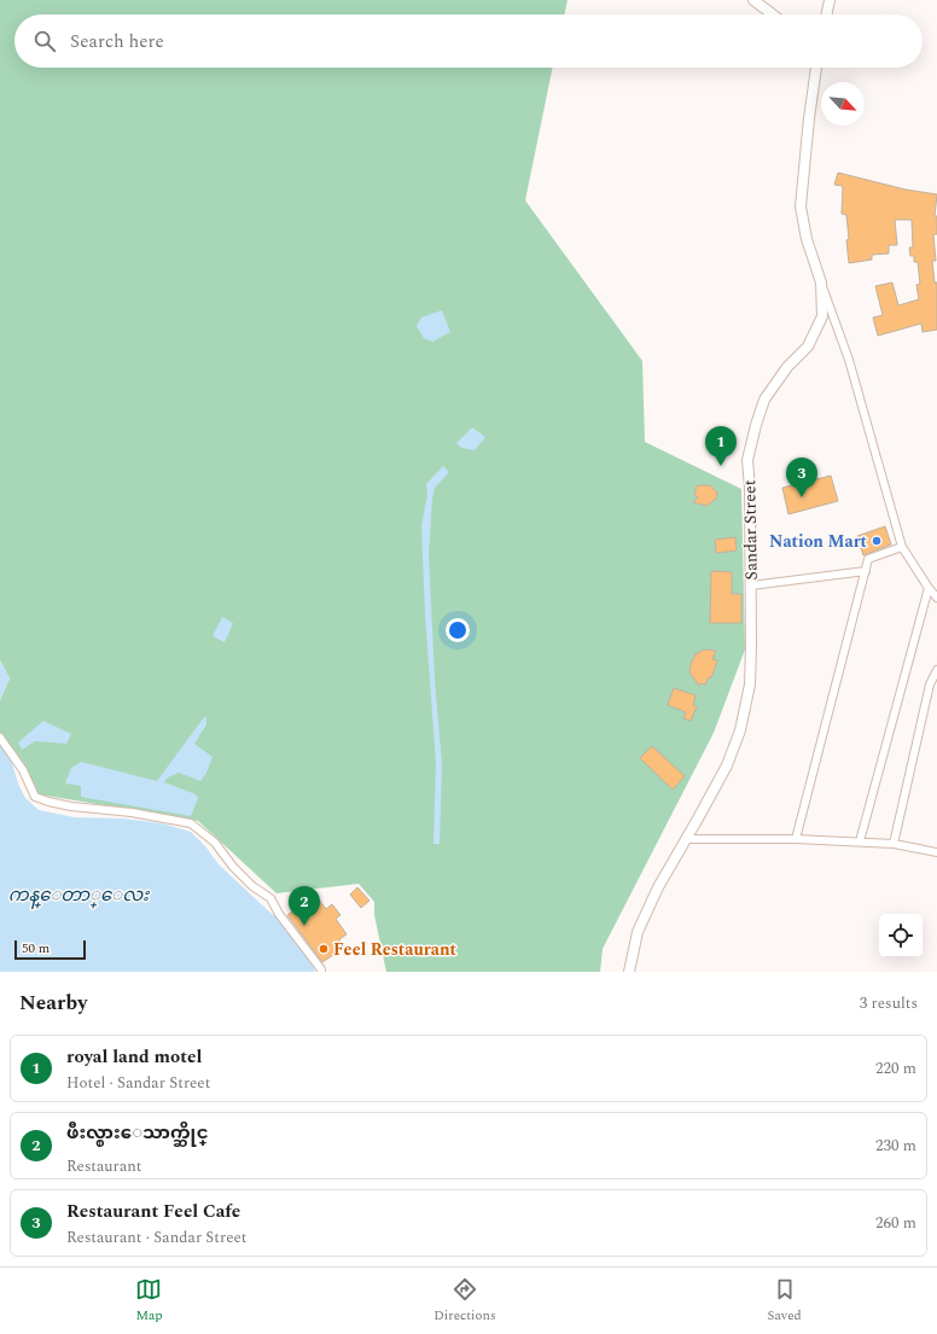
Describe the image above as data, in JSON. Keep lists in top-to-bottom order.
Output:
{
  "streets": {
    "street": ["Sandar Street"]
  },
  "water": ["ကန္ေတာ္ေလး"],
  "places": ["Nation Mart", "Feel Restaurant"],
  "scale_bar": "50 m",
  "north": "bottom right",
  "page": {
    "search": "Search here",
    "pins": ["1", "3", "2"],
    "scale": "50 m",
    "heading": ["Nearby", "3 results"],
    "list": [
      {
        "mark": "1",
        "name": "royal land motel",
        "note": "Hotel · Sandar Street",
        "value": "220 m"
      },
      {
        "mark": "2",
        "name": "ဖီးလ္စားေသာက္ဆိုင္",
        "note": "Restaurant",
        "value": "230 m"
      },
      {
        "mark": "3",
        "name": "Restaurant Feel Cafe",
        "note": "Restaurant · Sandar Street",
        "value": "260 m"
      }
    ],
    "nav": ["Map", "Directions", "Saved"]
  }
}
